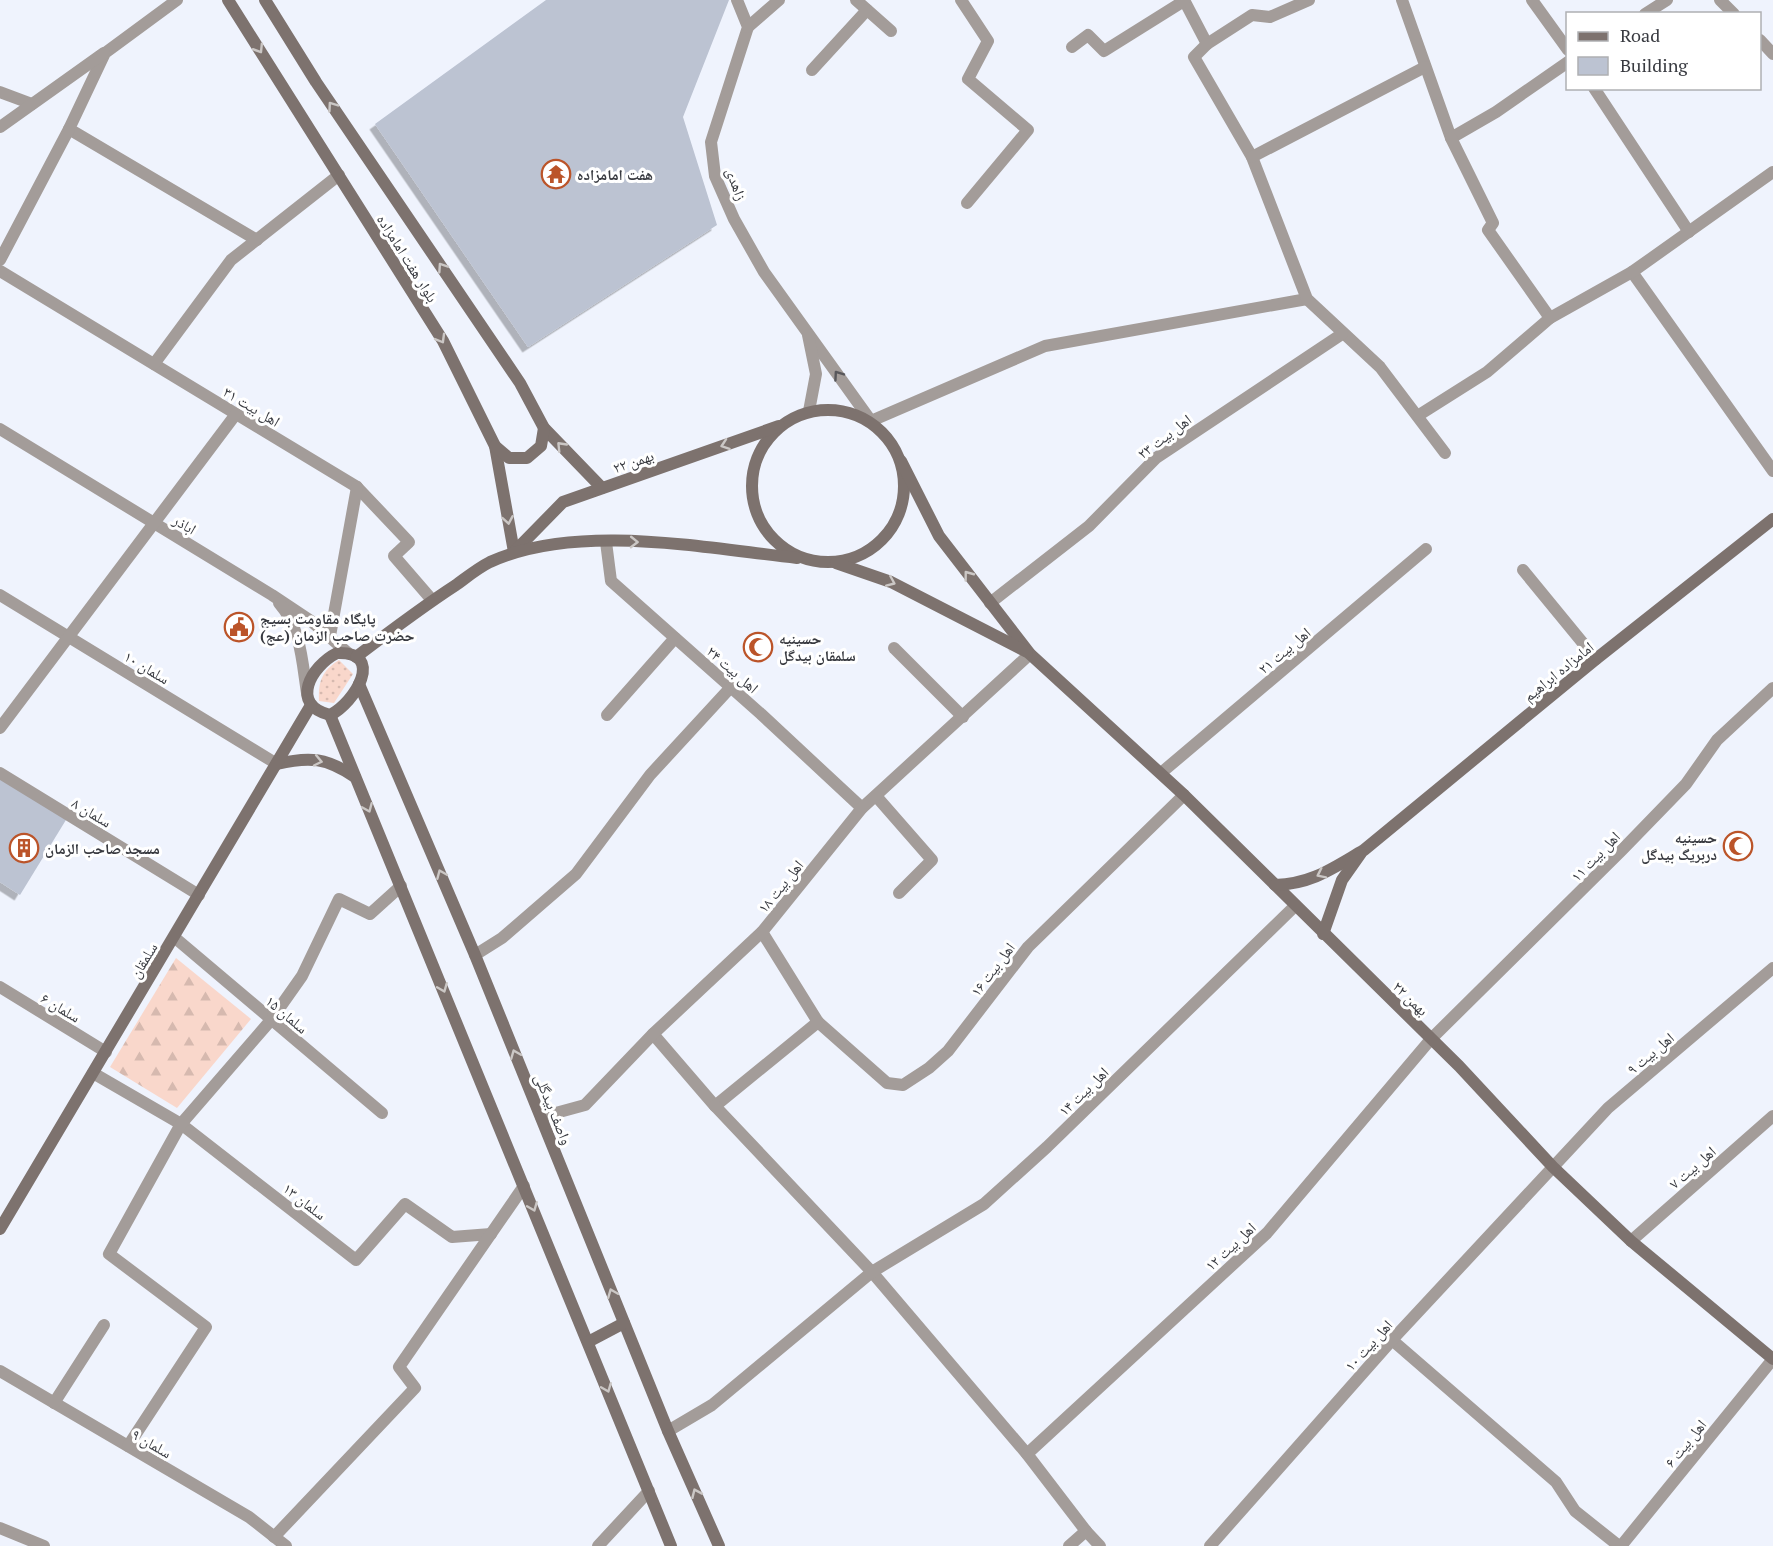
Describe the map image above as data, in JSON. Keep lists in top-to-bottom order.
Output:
{
  "streets": {
    "street": [
      "زاهدی",
      "بلوار هفت امامزاده",
      "اهل بیت ۳۱",
      "اهل بیت ۲۳",
      "۲۲ بهمن",
      "اباذر",
      "اهل بیت ۲۱",
      "سلمان ۱۰",
      "اهل بیت ۲۴",
      "امامزاده ابراهیم",
      "سلمان ۸",
      "اهل بیت ۱۱",
      "اهل بیت ۱۸",
      "سلمقان",
      "اهل بیت ۱۶",
      "سلمان ۶",
      "سلمان ۱۵",
      "اهل بیت ۹",
      "اهل بیت ۱۴",
      "واصف بیدگلی",
      "اهل بیت ۷",
      "سلمان ۱۳",
      "اهل بیت ۱۲",
      "اهل بیت ۱۰",
      "سلمان ۹",
      "اهل بیت ۶"
    ]
  },
  "crossings": [
    ["زاهدی", "۲۲ بهمن"],
    ["بلوار هفت امامزاده", "۲۲ بهمن"],
    ["اهل بیت ۳۱", "۲۲ بهمن"],
    ["اهل بیت ۲۳", "۲۲ بهمن"],
    ["۲۲ بهمن", "اباذر"],
    ["۲۲ بهمن", "اهل بیت ۲۱"],
    ["۲۲ بهمن", "اهل بیت ۲۴"],
    ["۲۲ بهمن", "امامزاده ابراهیم"],
    ["۲۲ بهمن", "اهل بیت ۱۱"],
    ["۲۲ بهمن", "اهل بیت ۱۸"],
    ["۲۲ بهمن", "سلمقان"],
    ["۲۲ بهمن", "اهل بیت ۱۶"],
    ["۲۲ بهمن", "اهل بیت ۹"],
    ["۲۲ بهمن", "اهل بیت ۱۴"],
    ["۲۲ بهمن", "واصف بیدگلی"],
    ["۲۲ بهمن", "اهل بیت ۷"],
    ["۲۲ بهمن", "اهل بیت ۱۲"],
    ["۲۲ بهمن", "اهل بیت ۱۰"],
    ["۲۲ بهمن", "اهل بیت ۶"],
    ["اباذر", "سلمقان"],
    ["اباذر", "واصف بیدگلی"],
    ["سلمان ۱۰", "سلمقان"],
    ["اهل بیت ۲۴", "اهل بیت ۱۸"],
    ["سلمان ۸", "سلمقان"],
    ["اهل بیت ۱۱", "اهل بیت ۱۲"],
    ["اهل بیت ۱۸", "اهل بیت ۱۶"],
    ["اهل بیت ۱۸", "واصف بیدگلی"],
    ["سلمقان", "سلمان ۶"],
    ["سلمقان", "سلمان ۱۵"],
    ["سلمقان", "واصف بیدگلی"],
    ["سلمقان", "سلمان ۱۳"],
    ["اهل بیت ۹", "اهل بیت ۱۰"],
    ["اهل بیت ۱۴", "واصف بیدگلی"]
  ],
  "places": {
    "temple": ["هفت امامزاده"],
    "public building": ["پایگاه مقاومت بسیج حضرت صاحب الزمان (عج)"],
    "mosque": ["حسینیه سلمقان بیدگل", "حسینیه دربریگ بیدگل"],
    "building": ["مسجد صاحب الزمان"]
  },
  "legend": ["Road", "Building"]
}
